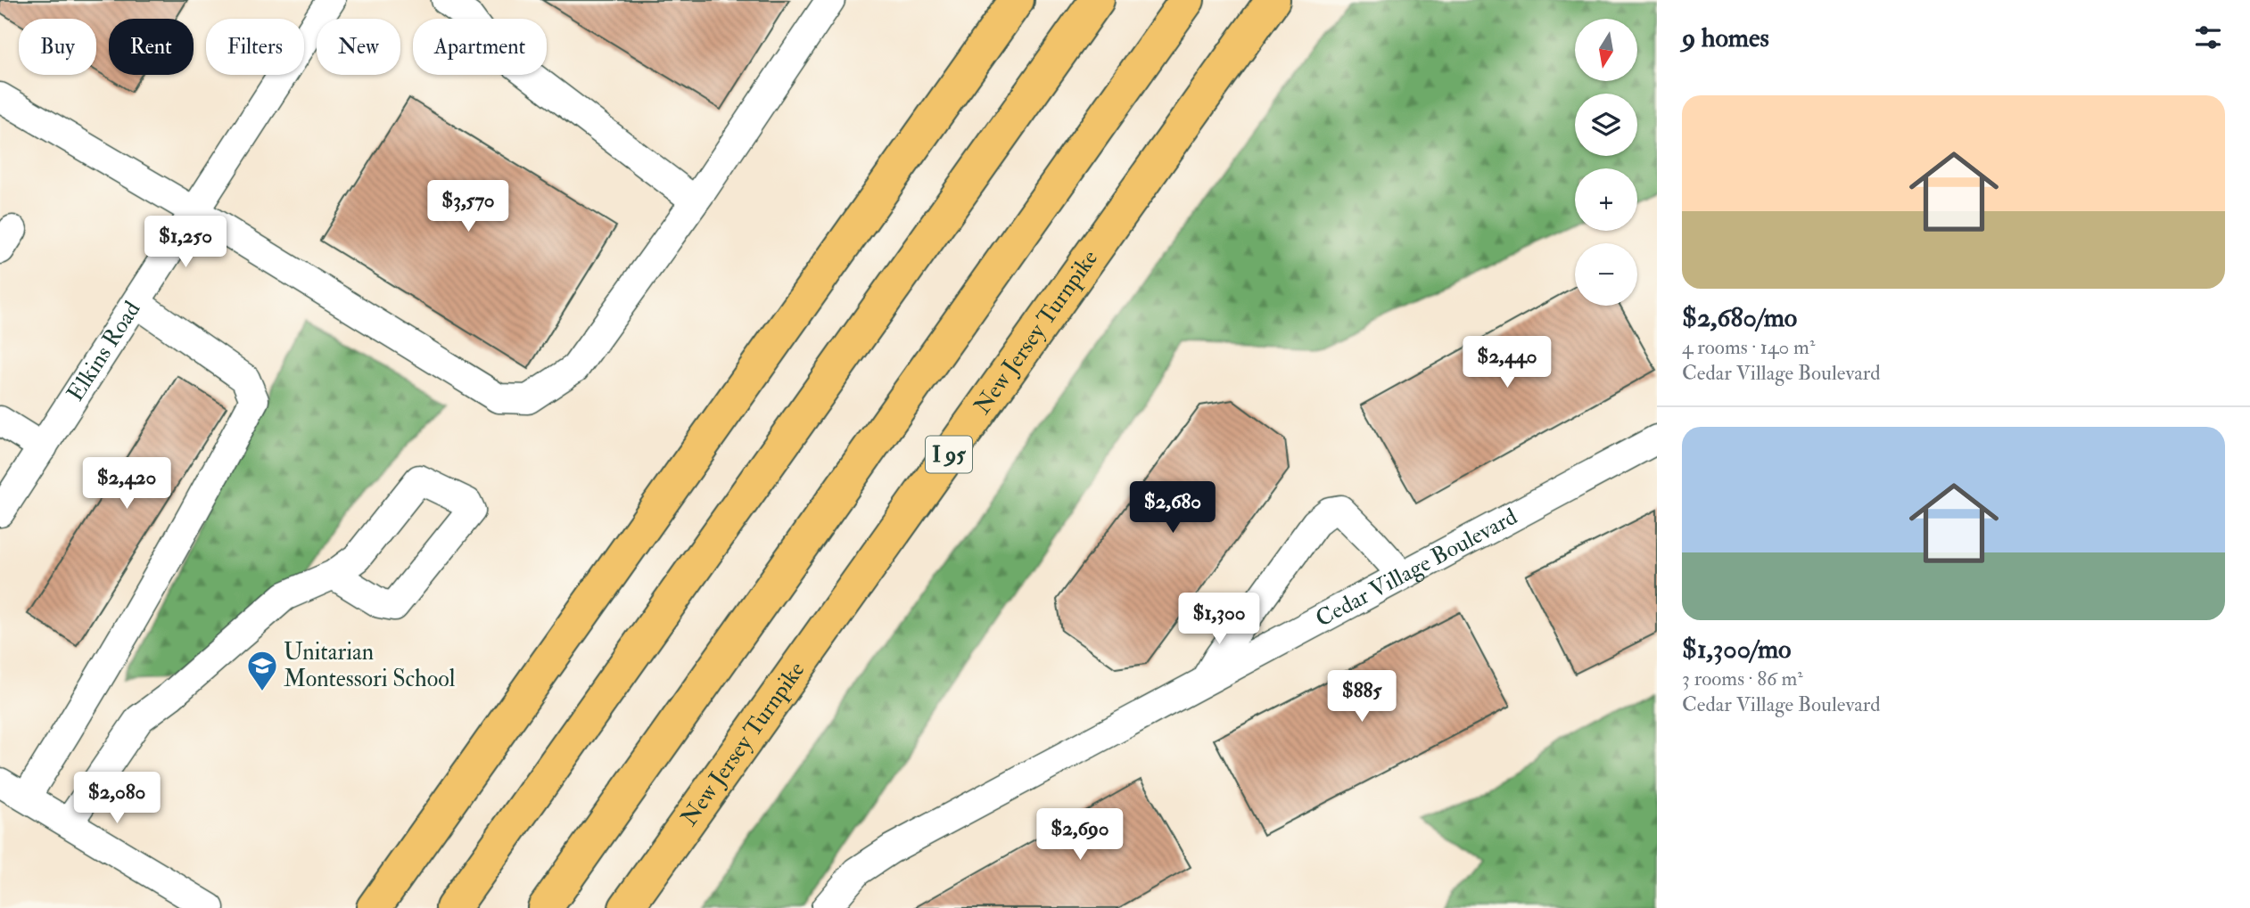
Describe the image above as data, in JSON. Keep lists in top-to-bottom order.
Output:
{
  "streets": {
    "highway": ["New Jersey Turnpike", "I 95"],
    "street": ["Elkins Road", "Cedar Village Boulevard"]
  },
  "places": {
    "school or university": ["Unitarian Montessori School"]
  },
  "north": "bottom",
  "page": {
    "heading": "9 homes",
    "map_buttons": ["+", "−"],
    "chip": [
      "Buy",
      "Rent",
      "Filters",
      "New",
      "Apartment"
    ],
    "list": [
      {
        "name": "$2,680/mo",
        "note": "4 rooms · 140 m² · Cedar Village Boulevard"
      },
      {
        "name": "$1,300/mo",
        "note": "3 rooms · 86 m² · Cedar Village Boulevard"
      }
    ],
    "price": [
      "$3,570",
      "$1,250",
      "$2,440",
      "$2,420",
      "$2,680",
      "$1,300",
      "$885",
      "$2,080",
      "$2,690"
    ]
  }
}
